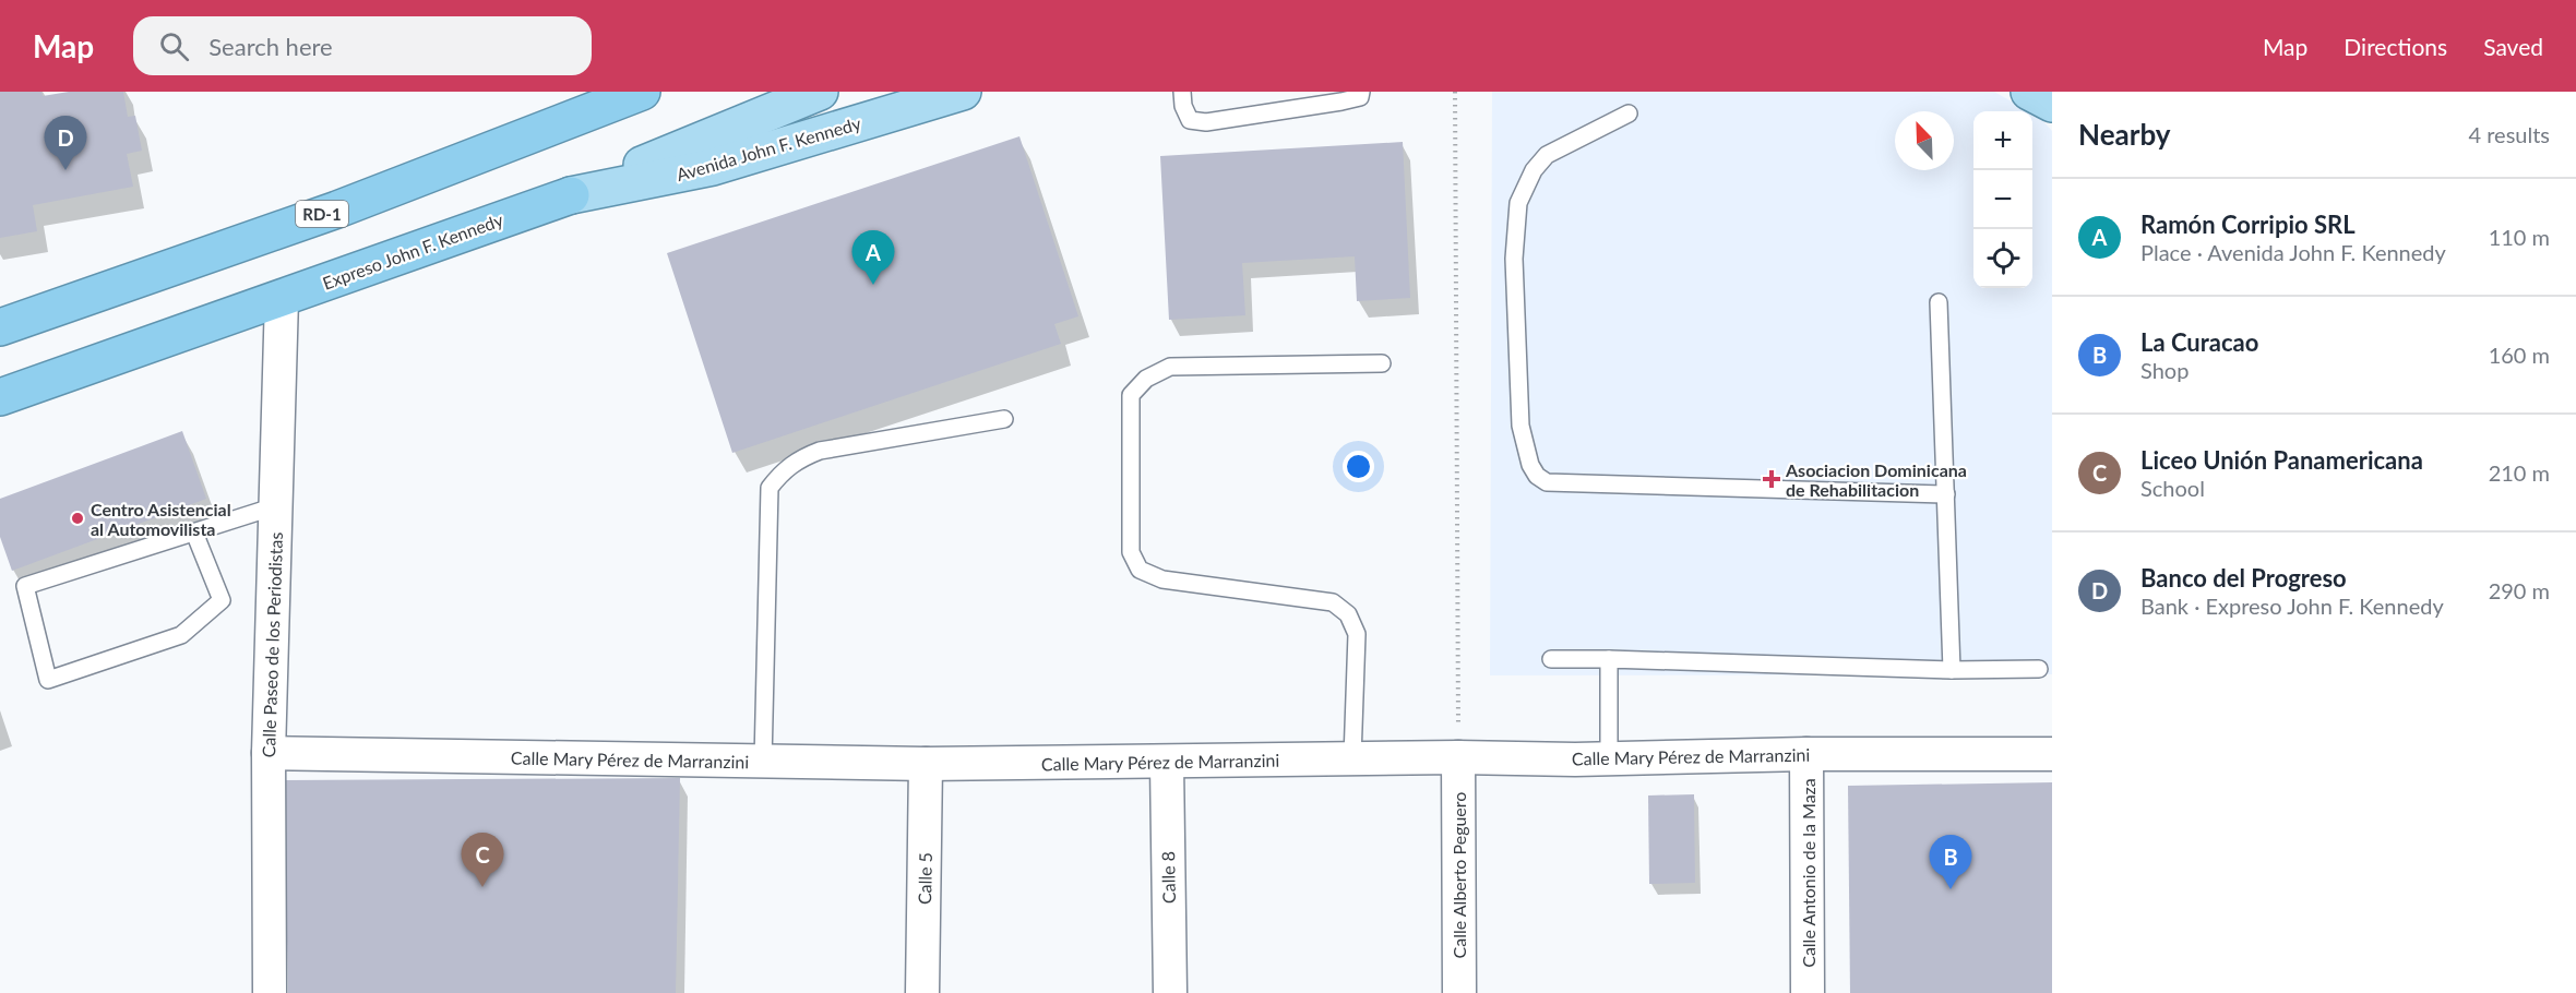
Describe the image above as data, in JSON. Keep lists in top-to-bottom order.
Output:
{
  "streets": {
    "highway": ["RD-1", "Expreso John F. Kennedy"],
    "main road": ["Avenida John F. Kennedy"],
    "street": [
      "Calle Paseo de los Periodistas",
      "Calle Mary Pérez de Marranzini",
      "Calle Antonio de la Maza",
      "Calle Alberto Peguero",
      "Calle 8",
      "Calle 5"
    ]
  },
  "crossings": [
    ["Avenida John F. Kennedy", "Expreso John F. Kennedy"],
    ["Expreso John F. Kennedy", "Calle Paseo de los Periodistas"],
    ["Calle Paseo de los Periodistas", "Calle Mary Pérez de Marranzini"],
    ["Calle Mary Pérez de Marranzini", "Calle Antonio de la Maza"],
    ["Calle Mary Pérez de Marranzini", "Calle Alberto Peguero"],
    ["Calle Mary Pérez de Marranzini", "Calle 8"],
    ["Calle Mary Pérez de Marranzini", "Calle 5"]
  ],
  "places": {
    "health": ["Asociacion Dominicana de Rehabilitacion"],
    "other": ["Centro Asistencial al Automovilista"]
  },
  "north": "top left",
  "page": {
    "header": "Map",
    "search": "Search here",
    "nav": ["Map", "Directions", "Saved"],
    "heading": ["Nearby", "4 results"],
    "map_buttons": ["+", "−"],
    "pins": [
      "D",
      "A",
      "C",
      "B"
    ],
    "list": [
      {
        "mark": "A",
        "name": "Ramón Corripio SRL",
        "note": "Place · Avenida John F. Kennedy",
        "value": "110 m"
      },
      {
        "mark": "B",
        "name": "La Curacao",
        "note": "Shop",
        "value": "160 m"
      },
      {
        "mark": "C",
        "name": "Liceo Unión Panamericana",
        "note": "School",
        "value": "210 m"
      },
      {
        "mark": "D",
        "name": "Banco del Progreso",
        "note": "Bank · Expreso John F. Kennedy",
        "value": "290 m"
      }
    ]
  }
}
